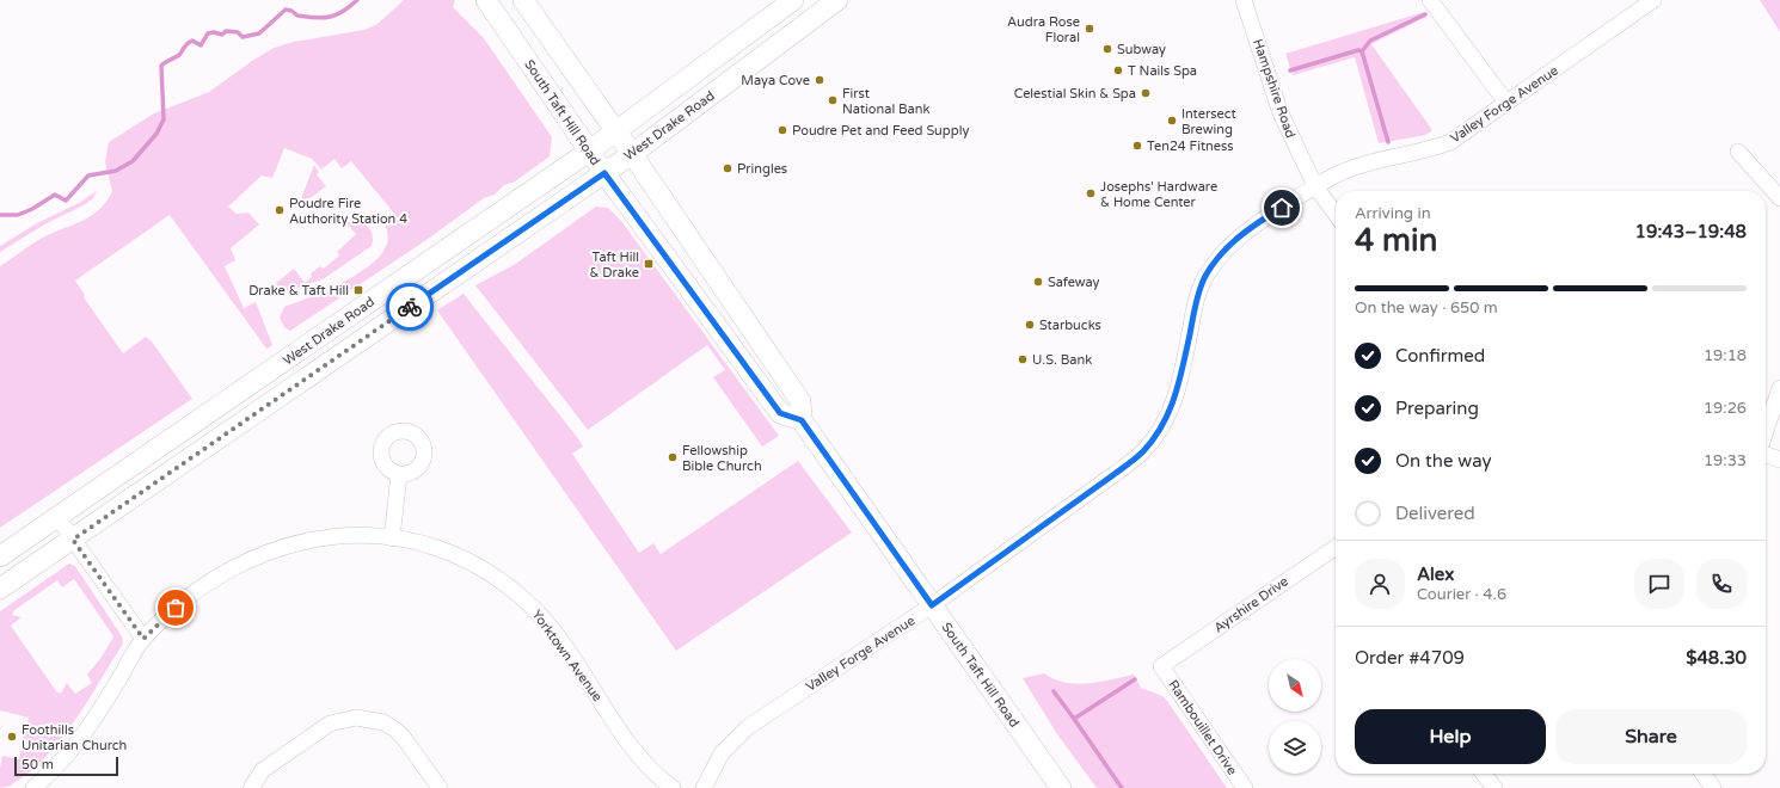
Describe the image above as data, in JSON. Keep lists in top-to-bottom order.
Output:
{
  "streets": {
    "main road": ["South Taft Hill Road", "West Drake Road"],
    "street": [
      "Hampshire Road",
      "Valley Forge Avenue",
      "Ayrshire Drive",
      "Yorktown Avenue",
      "Rambouillet Drive"
    ]
  },
  "crossings": [
    ["Hampshire Road", "Valley Forge Avenue"],
    ["Valley Forge Avenue", "South Taft Hill Road"],
    ["South Taft Hill Road", "West Drake Road"],
    ["Ayrshire Drive", "Rambouillet Drive"]
  ],
  "places": {
    "other": [
      "Audra Rose Floral",
      "Subway",
      "T Nails Spa",
      "Maya Cove",
      "Celestial Skin & Spa",
      "First National Bank",
      "Intersect Brewing",
      "Poudre Pet and Feed Supply",
      "Ten24 Fitness",
      "Pringles",
      "Josephs' Hardware & Home Center",
      "Poudre Fire Authority Station 4",
      "Safeway",
      "Starbucks",
      "U.S. Bank",
      "Fellowship Bible Church",
      "Foothills Unitarian Church"
    ],
    "transit": ["Taft Hill & Drake", "Drake & Taft Hill"]
  },
  "scale_bar": "50 m",
  "north": "bottom right",
  "page": {
    "heading": ["4 min", "Arriving in", "19:43–19:48"],
    "panel": [
      "Alex",
      "Courier · 4.6",
      "Order #4709",
      "$48.30"
    ],
    "bar": "On the way · 650 m",
    "list": [
      ["Confirmed", "19:18"],
      ["Preparing", "19:26"],
      ["On the way", "19:33"],
      "Delivered"
    ],
    "buttons": ["Help", "Share"],
    "scale": "50 m"
  }
}
